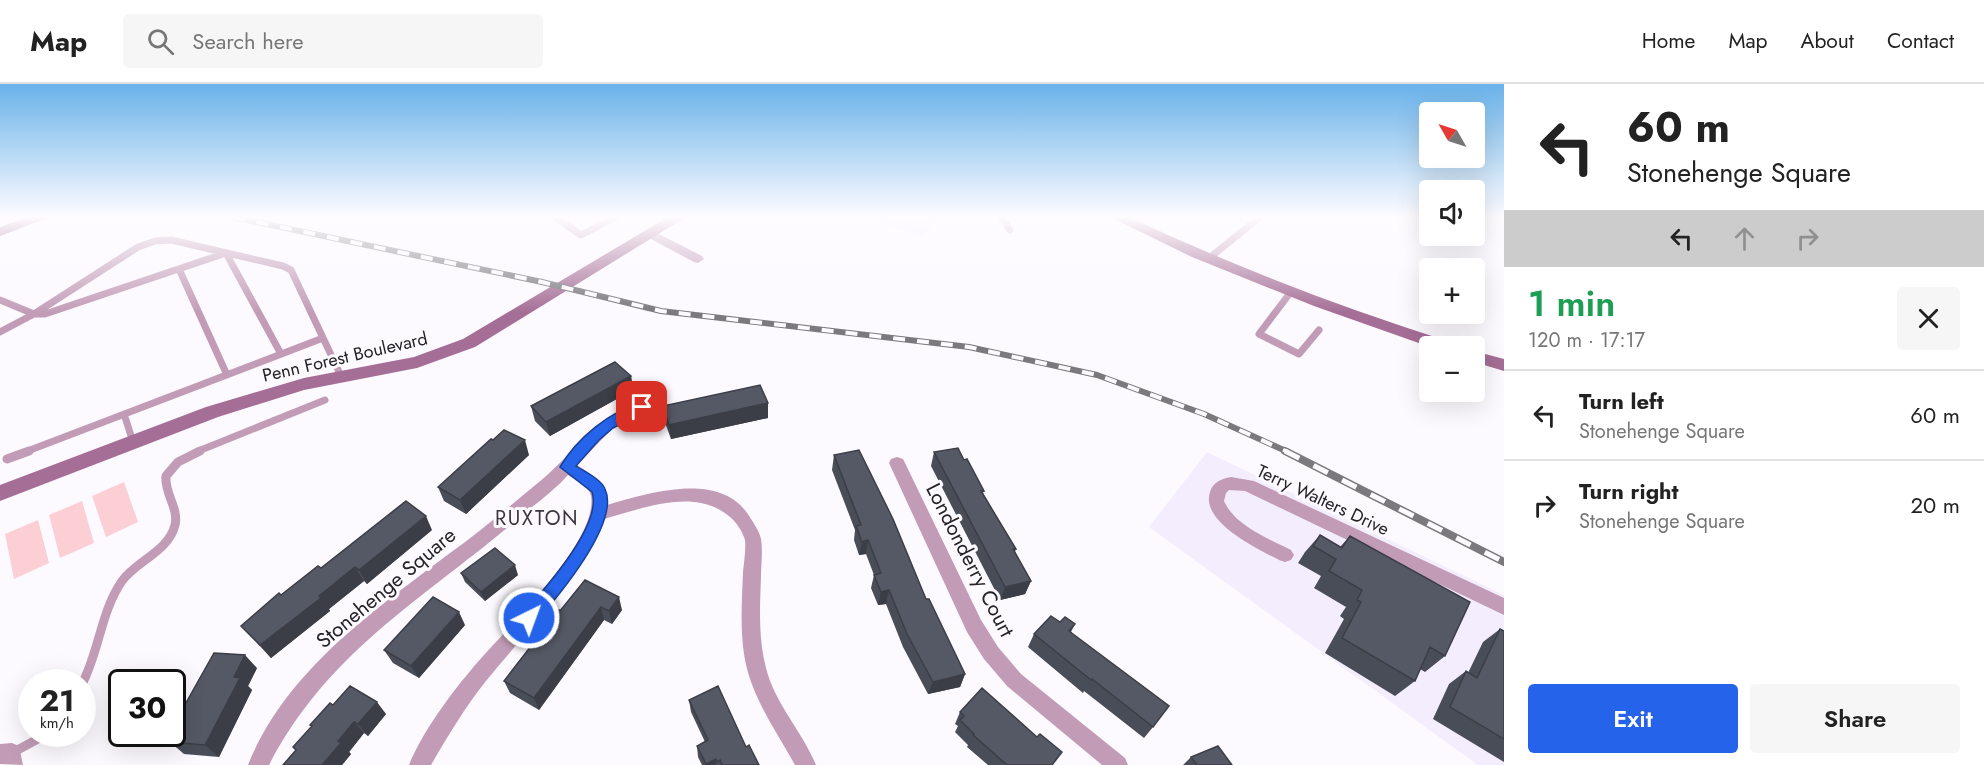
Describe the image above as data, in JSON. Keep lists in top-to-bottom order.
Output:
{
  "streets": {
    "street": [
      "Penn Forest Boulevard",
      "Terry Walters Drive",
      "Londonderry Court",
      "Stonehenge Square"
    ]
  },
  "districts": ["RUXTON"],
  "north": "top left",
  "page": {
    "header": "Map",
    "search": "Search here",
    "nav": [
      "Home",
      "Map",
      "About",
      "Contact"
    ],
    "turn": ["60 m", "Stonehenge Square"],
    "map_buttons": ["+", "−"],
    "heading": ["1 min", "120 m · 17:17"],
    "list": [
      {
        "name": "Turn left",
        "note": "Stonehenge Square",
        "value": "60 m"
      },
      {
        "name": "Turn right",
        "note": "Stonehenge Square",
        "value": "20 m"
      }
    ],
    "speed": "21 km/h",
    "limit": "30",
    "buttons": ["Exit", "Share"]
  }
}
